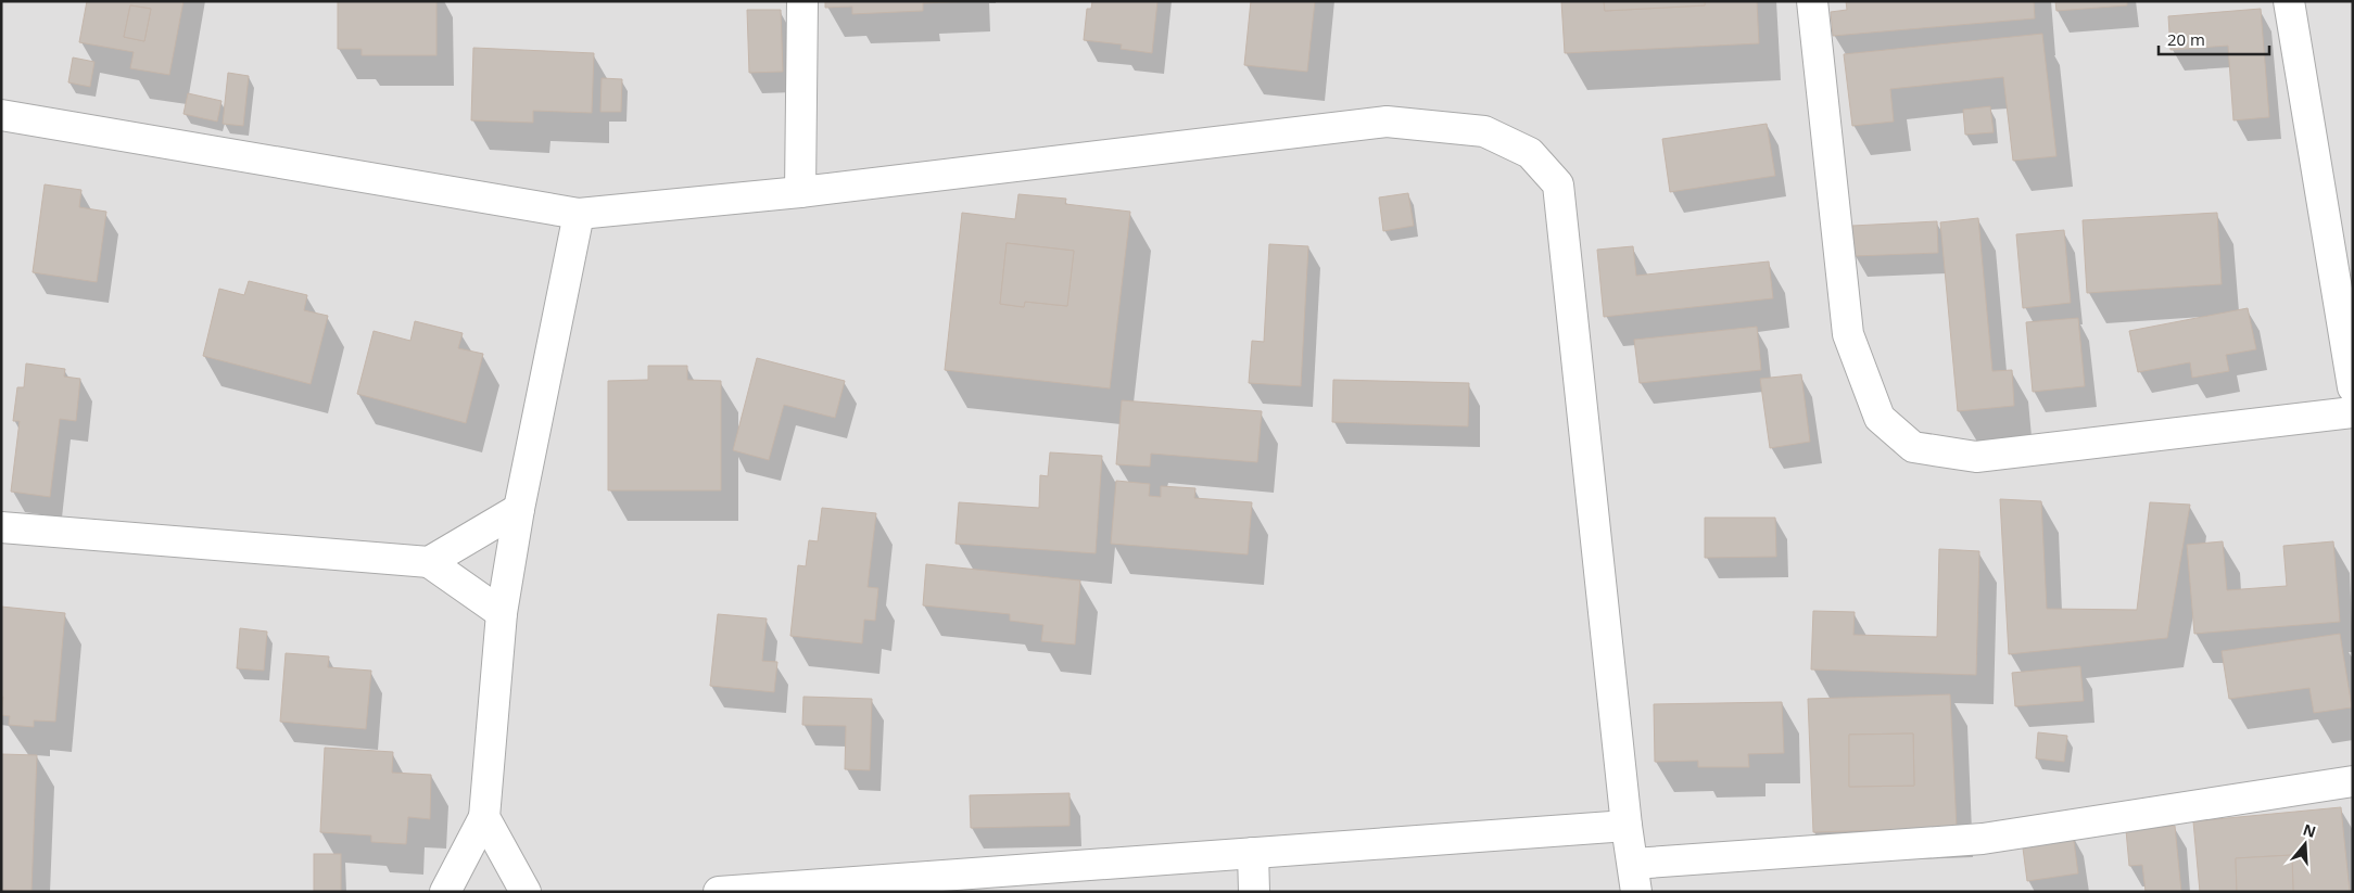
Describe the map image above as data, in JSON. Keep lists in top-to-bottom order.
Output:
{
  "scale_bar": "20 m",
  "north": "top"
}
